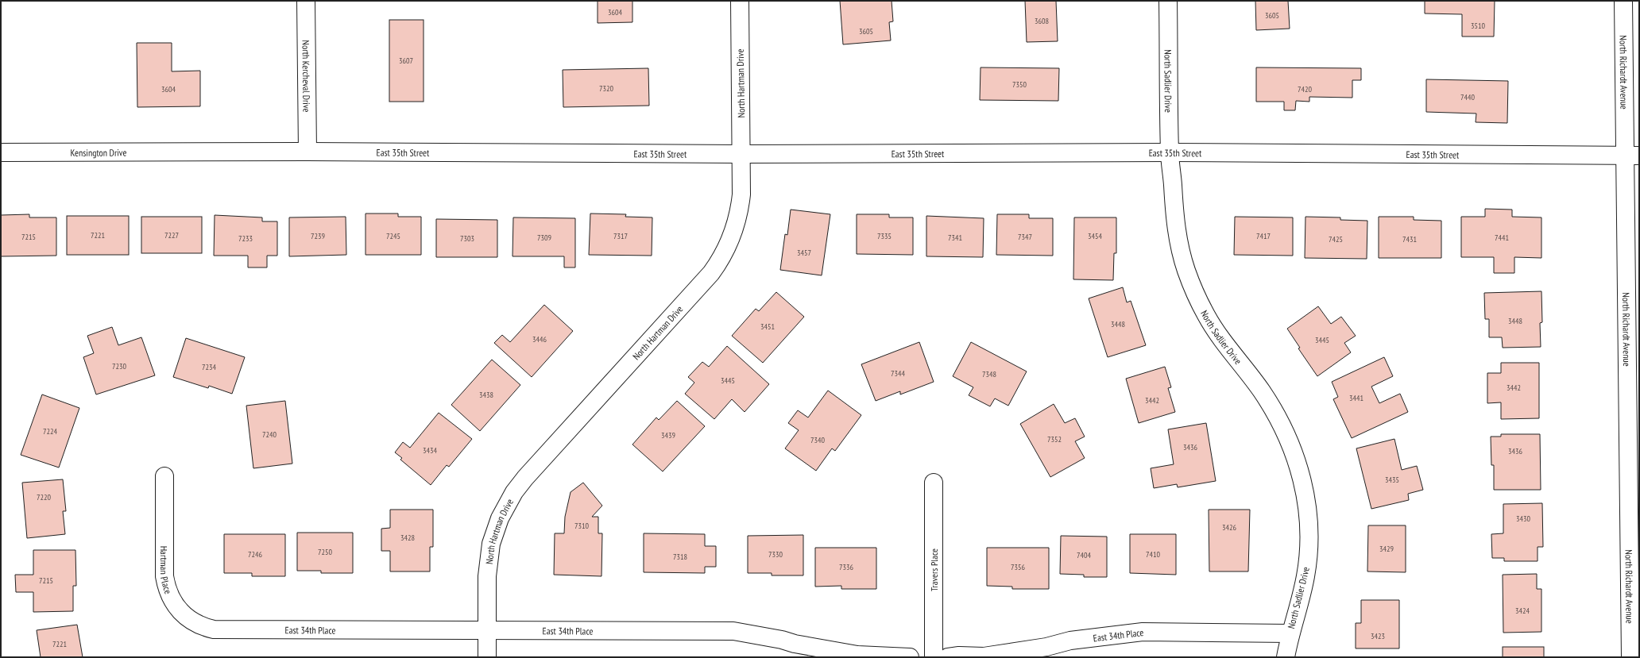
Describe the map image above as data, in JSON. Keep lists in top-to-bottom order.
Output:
{
  "streets": {
    "street": [
      "North Richardt Avenue",
      "North Kercheval Drive",
      "North Sadlier Drive",
      "North Hartman Drive",
      "Kensington Drive",
      "East 35th Street",
      "Hartman Place",
      "Travers Place",
      "East 34th Place"
    ]
  },
  "crossings": [
    ["North Richardt Avenue", "East 35th Street"],
    ["North Kercheval Drive", "East 35th Street"],
    ["North Sadlier Drive", "East 35th Street"],
    ["North Sadlier Drive", "East 34th Place"],
    ["North Hartman Drive", "East 35th Street"],
    ["North Hartman Drive", "East 34th Place"],
    ["Kensington Drive", "East 35th Street"],
    ["Hartman Place", "East 34th Place"]
  ],
  "house_numbers": [
    "3604",
    "3605",
    "3608",
    "3510",
    "3605",
    "3607",
    "7350",
    "7320",
    "3604",
    "7420",
    "7440",
    "7221",
    "7227",
    "7239",
    "7245",
    "7317",
    "7335",
    "3454",
    "7417",
    "7215",
    "7347",
    "7309",
    "7341",
    "7441",
    "7233",
    "7303",
    "7425",
    "7431",
    "3457",
    "3448",
    "3448",
    "3451",
    "3446",
    "3445",
    "7230",
    "7234",
    "7344",
    "7348",
    "3445",
    "3442",
    "3438",
    "3441",
    "3442",
    "7224",
    "7240",
    "3439",
    "7352",
    "7340",
    "3436",
    "3434",
    "3436",
    "3435",
    "7220",
    "3430",
    "7310",
    "3426",
    "3428",
    "3429",
    "7250",
    "7246",
    "7330",
    "7410",
    "7404",
    "7318",
    "7336",
    "7356",
    "7215",
    "3424",
    "3423",
    "7221"
  ]
}
